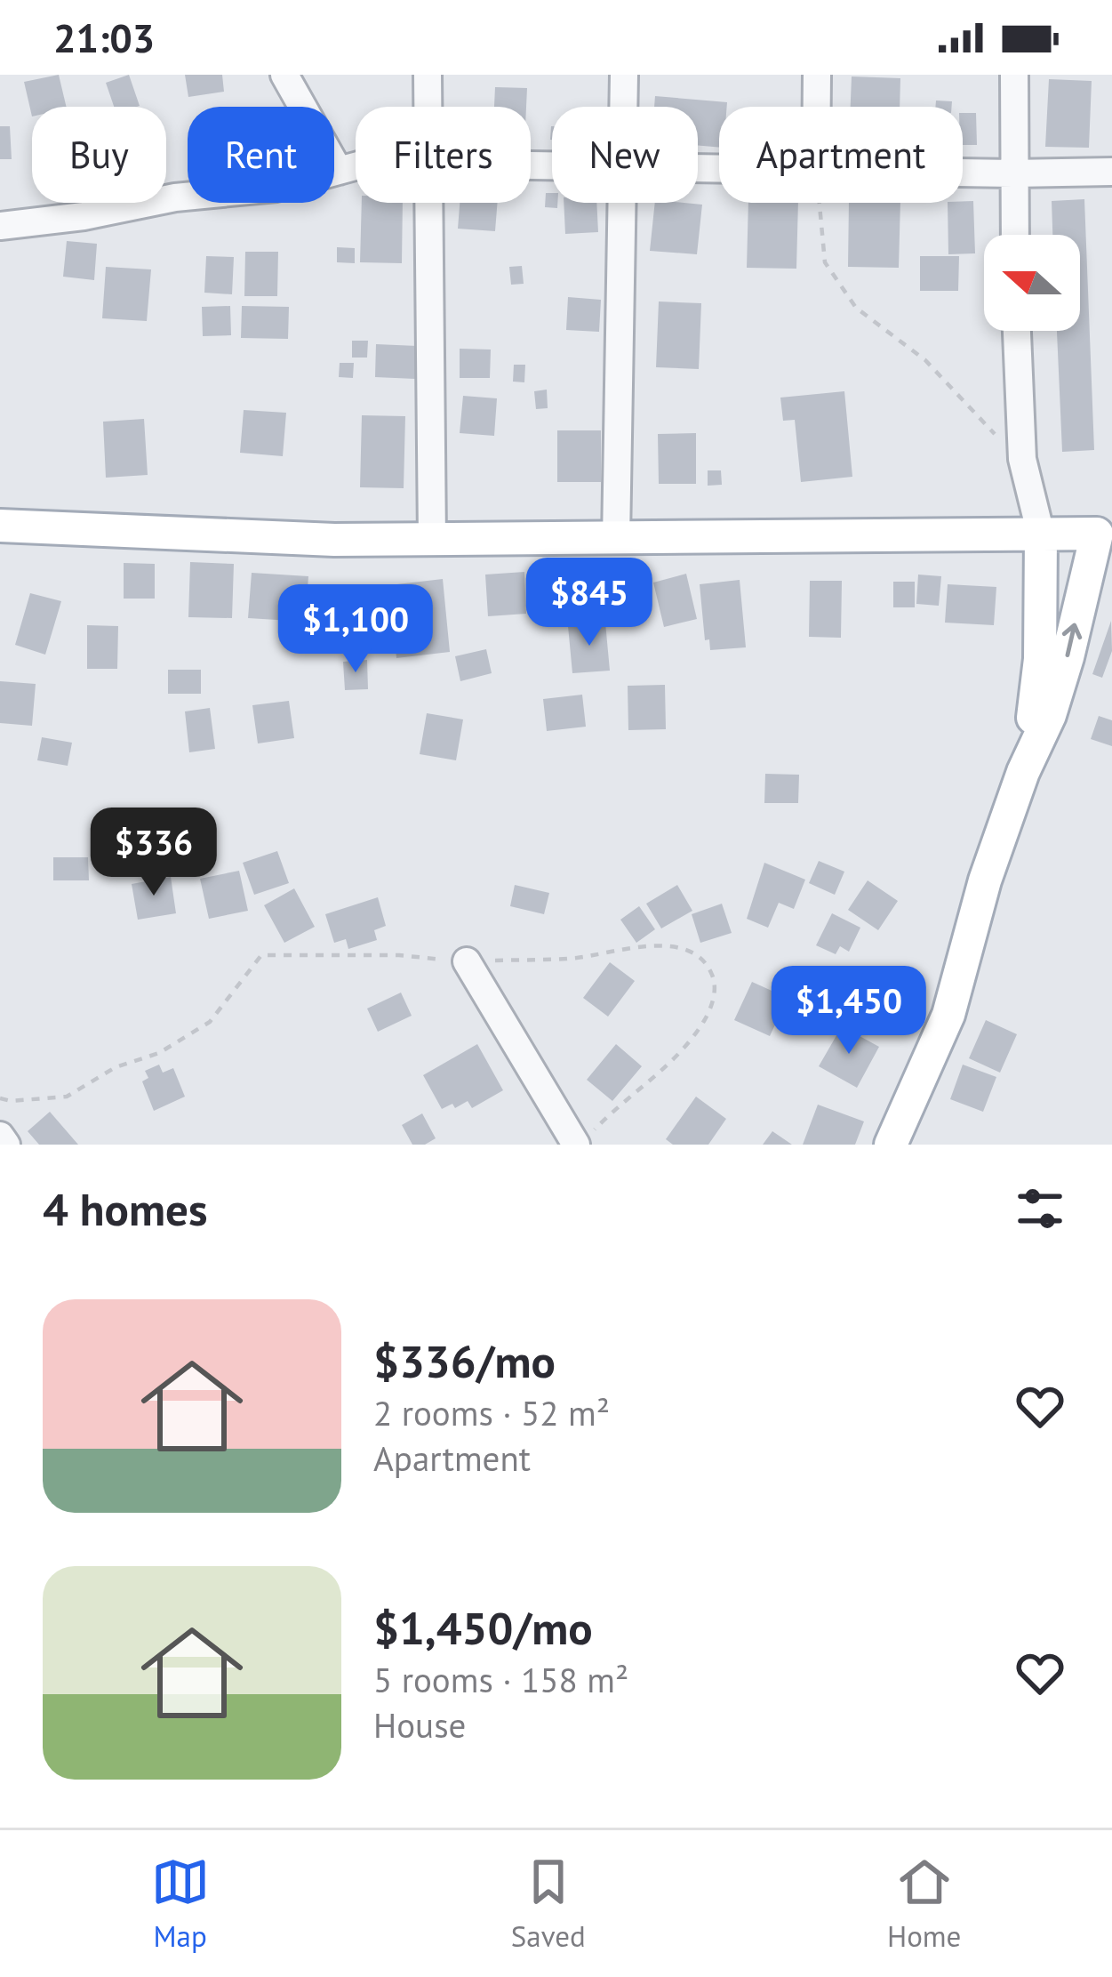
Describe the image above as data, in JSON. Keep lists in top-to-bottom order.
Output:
{
  "north": "left",
  "page": {
    "status": "21:03",
    "chip": [
      "Buy",
      "Rent",
      "Filters",
      "New",
      "Apartment"
    ],
    "price": [
      "$845",
      "$1,100",
      "$336",
      "$1,450"
    ],
    "heading": "4 homes",
    "list": [
      {
        "name": "$336/mo",
        "note": "2 rooms · 52 m² · Apartment"
      },
      {
        "name": "$1,450/mo",
        "note": "5 rooms · 158 m² · House"
      }
    ],
    "tabs": ["Map", "Saved", "Home"]
  }
}
